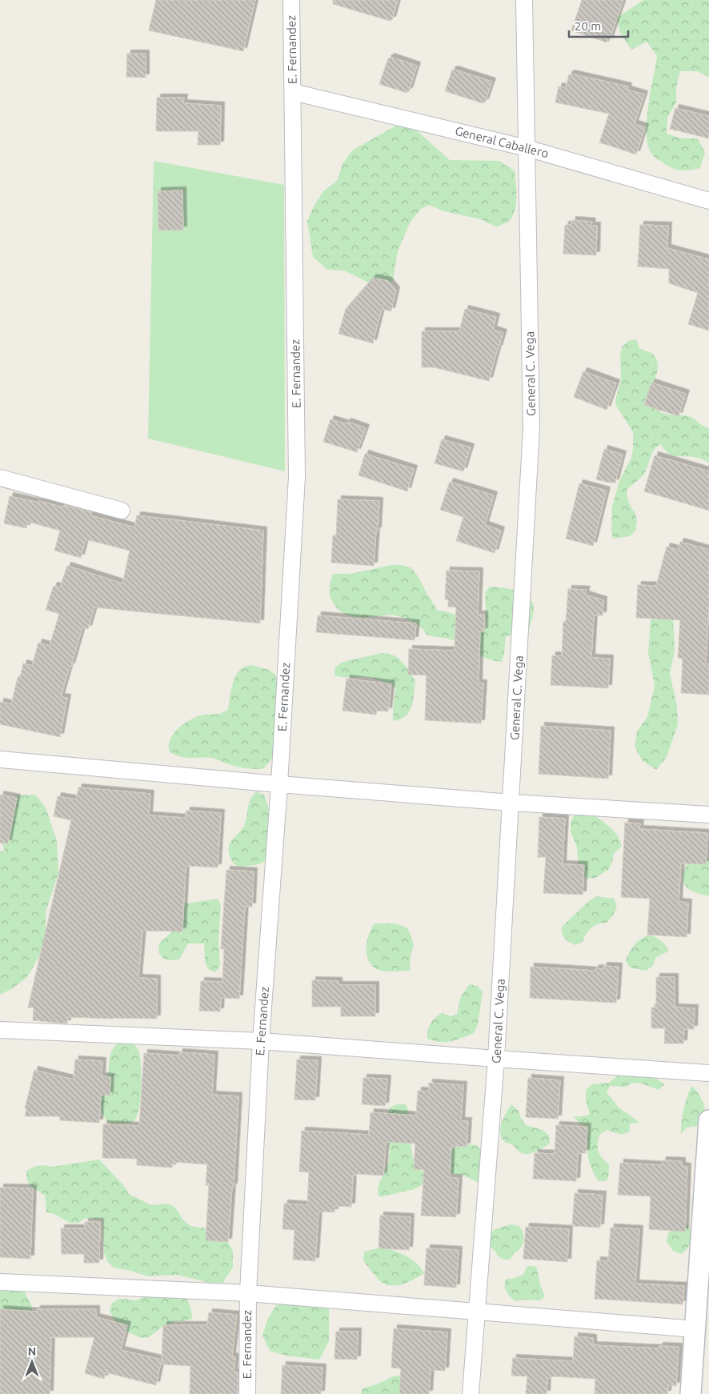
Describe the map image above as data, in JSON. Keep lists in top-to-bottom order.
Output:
{
  "streets": {
    "street": ["E. Fernandez", "General Caballero", "General C. Vega"]
  },
  "crossings": [
    ["E. Fernandez", "General Caballero"],
    ["General Caballero", "General C. Vega"]
  ],
  "scale_bar": "20 m",
  "north": "top"
}
